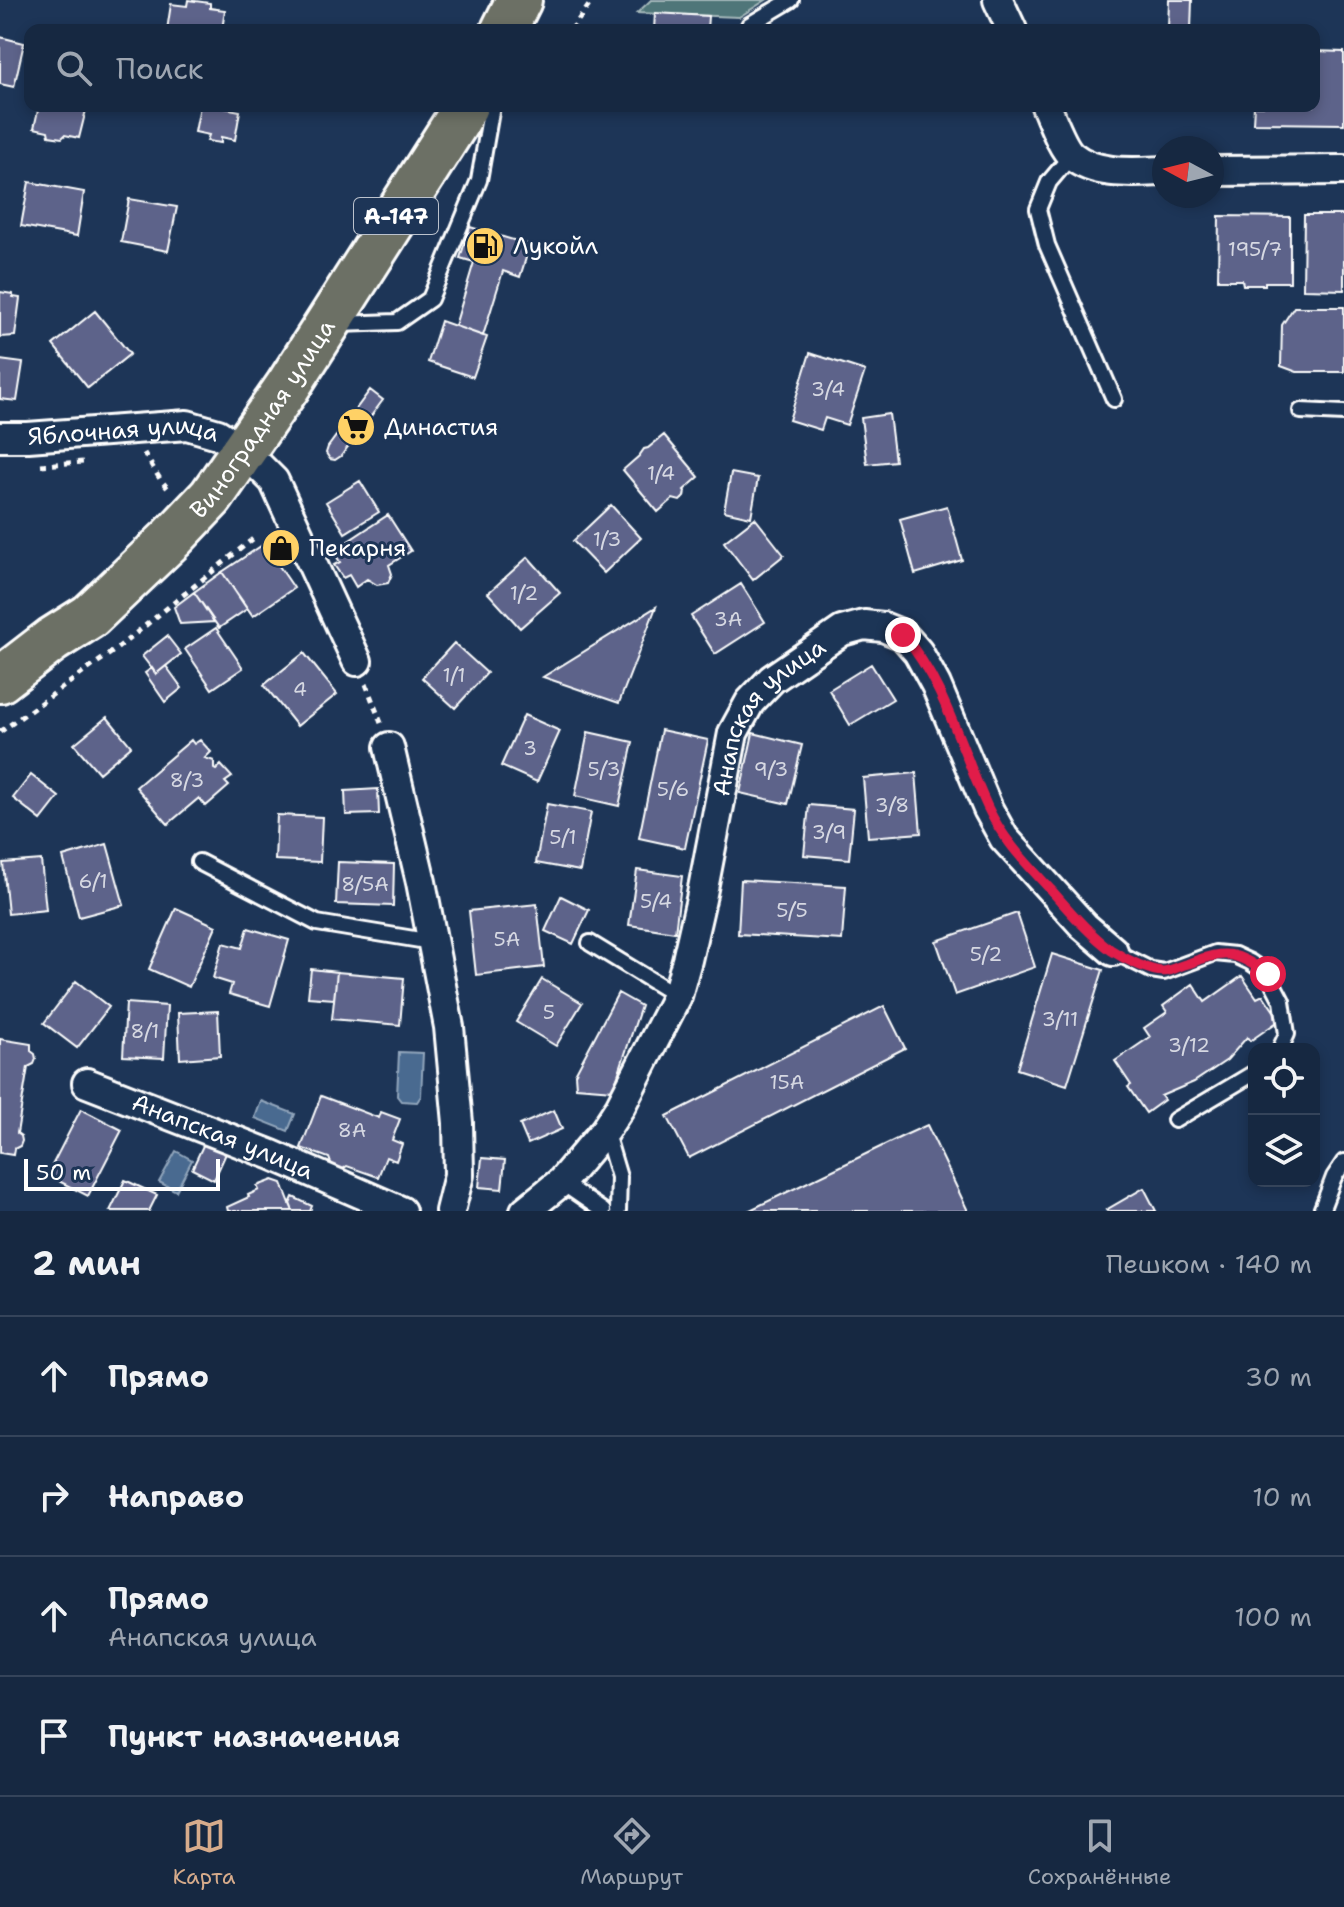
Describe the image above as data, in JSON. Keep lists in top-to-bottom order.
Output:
{
  "streets": {
    "main road": ["А-147", "Виноградная улица"],
    "street": ["Яблочная улица", "Анапская улица"]
  },
  "crossings": [
    ["Виноградная улица", "Яблочная улица"]
  ],
  "places": {
    "fuel station": ["Лукойл"],
    "supermarket": ["Династия"],
    "shop": ["Пекарня"]
  },
  "house_numbers": [
    "195/7",
    "3/4",
    "1/4",
    "1/3",
    "1/2",
    "3А",
    "1/1",
    "4",
    "3",
    "5/3",
    "9/3",
    "8/3",
    "5/6",
    "3/8",
    "3/9",
    "5/1",
    "6/1",
    "8/5А",
    "5/4",
    "5/5",
    "5А",
    "5/2",
    "5",
    "3/11",
    "8/1",
    "3/12",
    "15А",
    "8А"
  ],
  "scale_bar": "50 m",
  "north": "left",
  "page": {
    "search": "Поиск",
    "scale": "50 m",
    "heading": ["2 мин", "Пешком · 140 m"],
    "list": [
      ["Прямо", "30 m"],
      ["Направо", "10 m"],
      ["Прямо", "Анапская улица", "100 m"],
      "Пункт назначения"
    ],
    "nav": ["Карта", "Маршрут", "Сохранённые"]
  }
}
